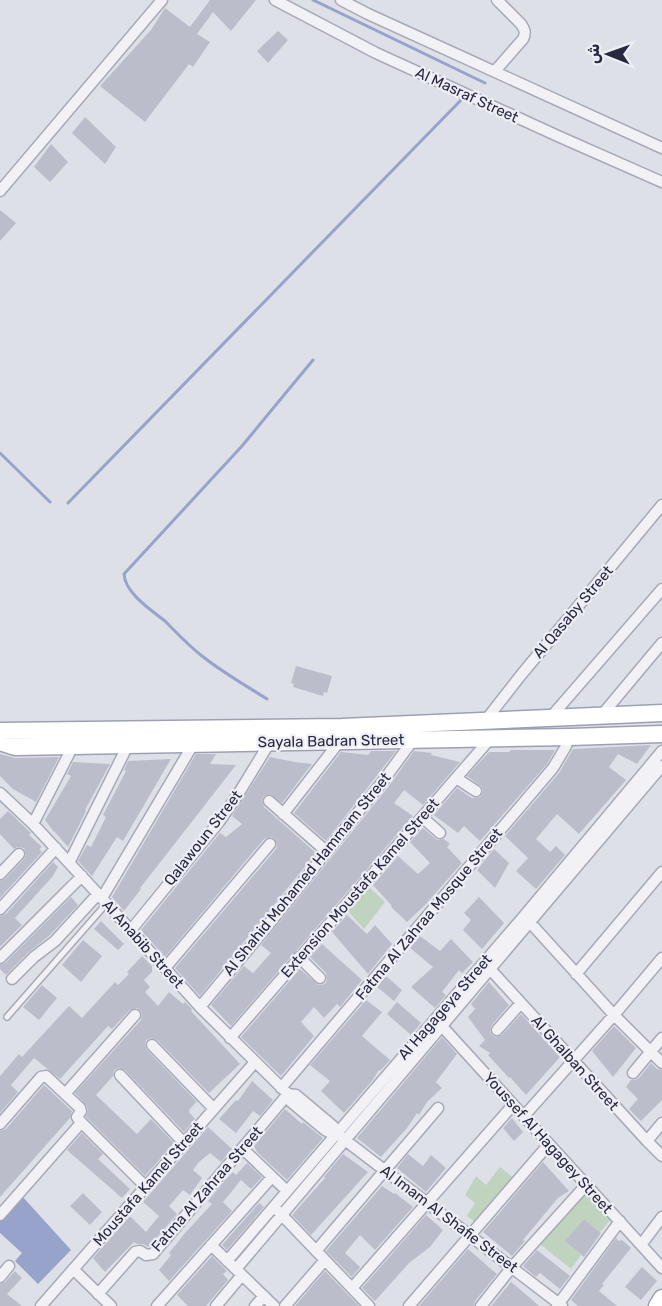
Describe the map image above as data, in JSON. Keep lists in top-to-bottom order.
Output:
{
  "streets": {
    "main road": ["Sayala Badran Street"],
    "street": [
      "Al Masraf Street",
      "Al Qasaby Street",
      "Qalawoun Street",
      "Al Shahid Mohamed Hammam Street",
      "Extension Moustafa Kamel Street",
      "Fatma Al Zahraa Mosque Street",
      "Al Anabib Street",
      "Al Hagageya Street",
      "Al Ghalban Street",
      "Youssef Al Hagagey Street",
      "Moustafa Kamel Street",
      "Fatma Al Zahraa Street",
      "Al Imam Al Shafie Street"
    ]
  },
  "crossings": [
    ["Al Qasaby Street", "Sayala Badran Street"],
    ["Sayala Badran Street", "Qalawoun Street"],
    ["Sayala Badran Street", "Al Shahid Mohamed Hammam Street"],
    ["Sayala Badran Street", "Extension Moustafa Kamel Street"],
    ["Sayala Badran Street", "Fatma Al Zahraa Mosque Street"],
    ["Qalawoun Street", "Al Anabib Street"],
    ["Al Shahid Mohamed Hammam Street", "Al Anabib Street"],
    ["Extension Moustafa Kamel Street", "Al Anabib Street"],
    ["Fatma Al Zahraa Mosque Street", "Al Anabib Street"],
    ["Fatma Al Zahraa Mosque Street", "Fatma Al Zahraa Street"],
    ["Fatma Al Zahraa Mosque Street", "Al Imam Al Shafie Street"],
    ["Al Anabib Street", "Moustafa Kamel Street"],
    ["Al Anabib Street", "Fatma Al Zahraa Street"],
    ["Al Anabib Street", "Al Imam Al Shafie Street"],
    ["Al Hagageya Street", "Al Ghalban Street"],
    ["Al Hagageya Street", "Youssef Al Hagagey Street"],
    ["Al Hagageya Street", "Al Imam Al Shafie Street"],
    ["Fatma Al Zahraa Street", "Al Imam Al Shafie Street"]
  ],
  "north": "left"
}
